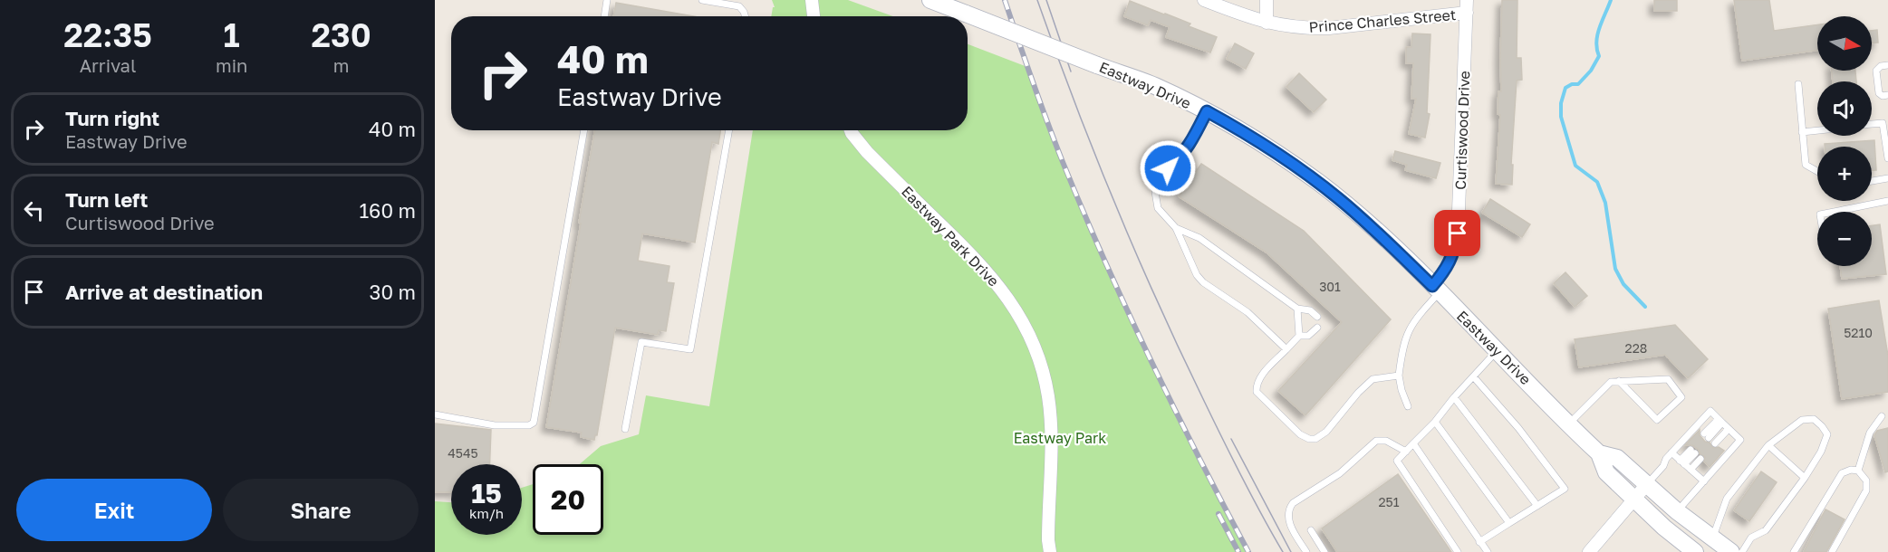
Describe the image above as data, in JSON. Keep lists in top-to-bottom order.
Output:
{
  "streets": {
    "main road": ["Eastway Drive"],
    "street": ["Prince Charles Street", "Curtiswood Drive", "Eastway Park Drive"]
  },
  "crossings": [
    ["Prince Charles Street", "Curtiswood Drive"],
    ["Eastway Drive", "Curtiswood Drive"]
  ],
  "parks": ["Eastway Park"],
  "house_numbers": [
    "301",
    "5210",
    "228",
    "4545",
    "251"
  ],
  "north": "right",
  "page": {
    "eta": [
      "22:35",
      "Arrival",
      "1",
      "min",
      "230",
      "m"
    ],
    "map_buttons": ["+", "−"],
    "turn": ["40 m", "Eastway Drive"],
    "list": [
      {
        "name": "Turn right",
        "note": "Eastway Drive",
        "value": "40 m"
      },
      {
        "name": "Turn left",
        "note": "Curtiswood Drive",
        "value": "160 m"
      },
      {
        "name": "Arrive at destination",
        "value": "30 m"
      }
    ],
    "speed": "15 km/h",
    "limit": "20",
    "buttons": ["Exit", "Share"]
  }
}
